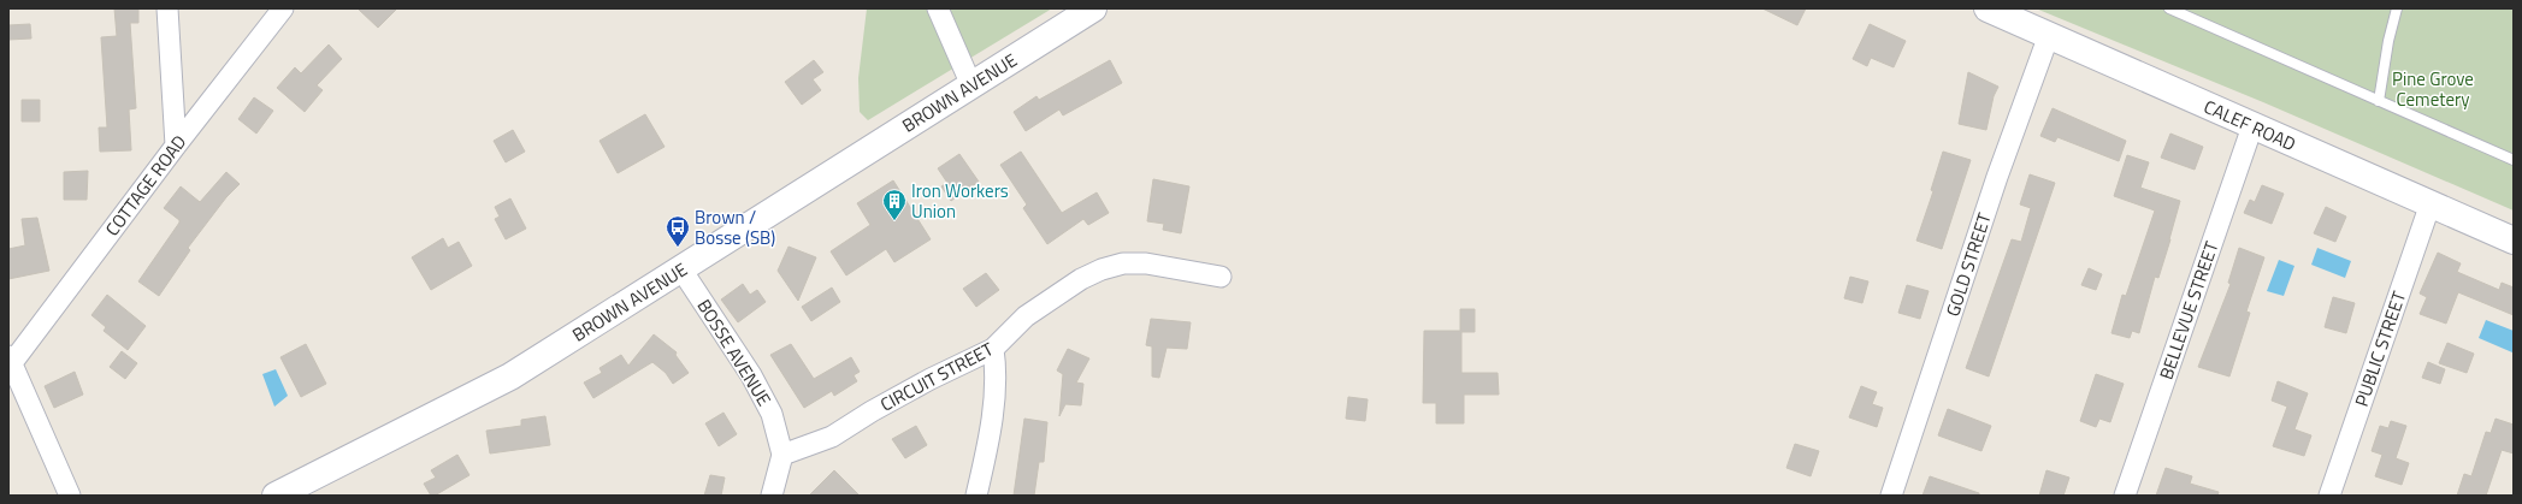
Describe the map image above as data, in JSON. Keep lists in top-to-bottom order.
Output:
{
  "streets": {
    "main road": ["BROWN AVENUE", "CALEF ROAD"],
    "street": [
      "COTTAGE ROAD",
      "GOLD STREET",
      "BELLEVUE STREET",
      "PUBLIC STREET",
      "BOSSE AVENUE",
      "CIRCUIT STREET"
    ]
  },
  "crossings": [
    ["BROWN AVENUE", "BOSSE AVENUE"],
    ["CALEF ROAD", "GOLD STREET"],
    ["CALEF ROAD", "BELLEVUE STREET"],
    ["CALEF ROAD", "PUBLIC STREET"],
    ["BOSSE AVENUE", "CIRCUIT STREET"]
  ],
  "parks": ["Pine Grove Cemetery"],
  "places": {
    "building": ["Iron Workers Union"],
    "bus stop": ["Brown / Bosse (SB)"]
  }
}
